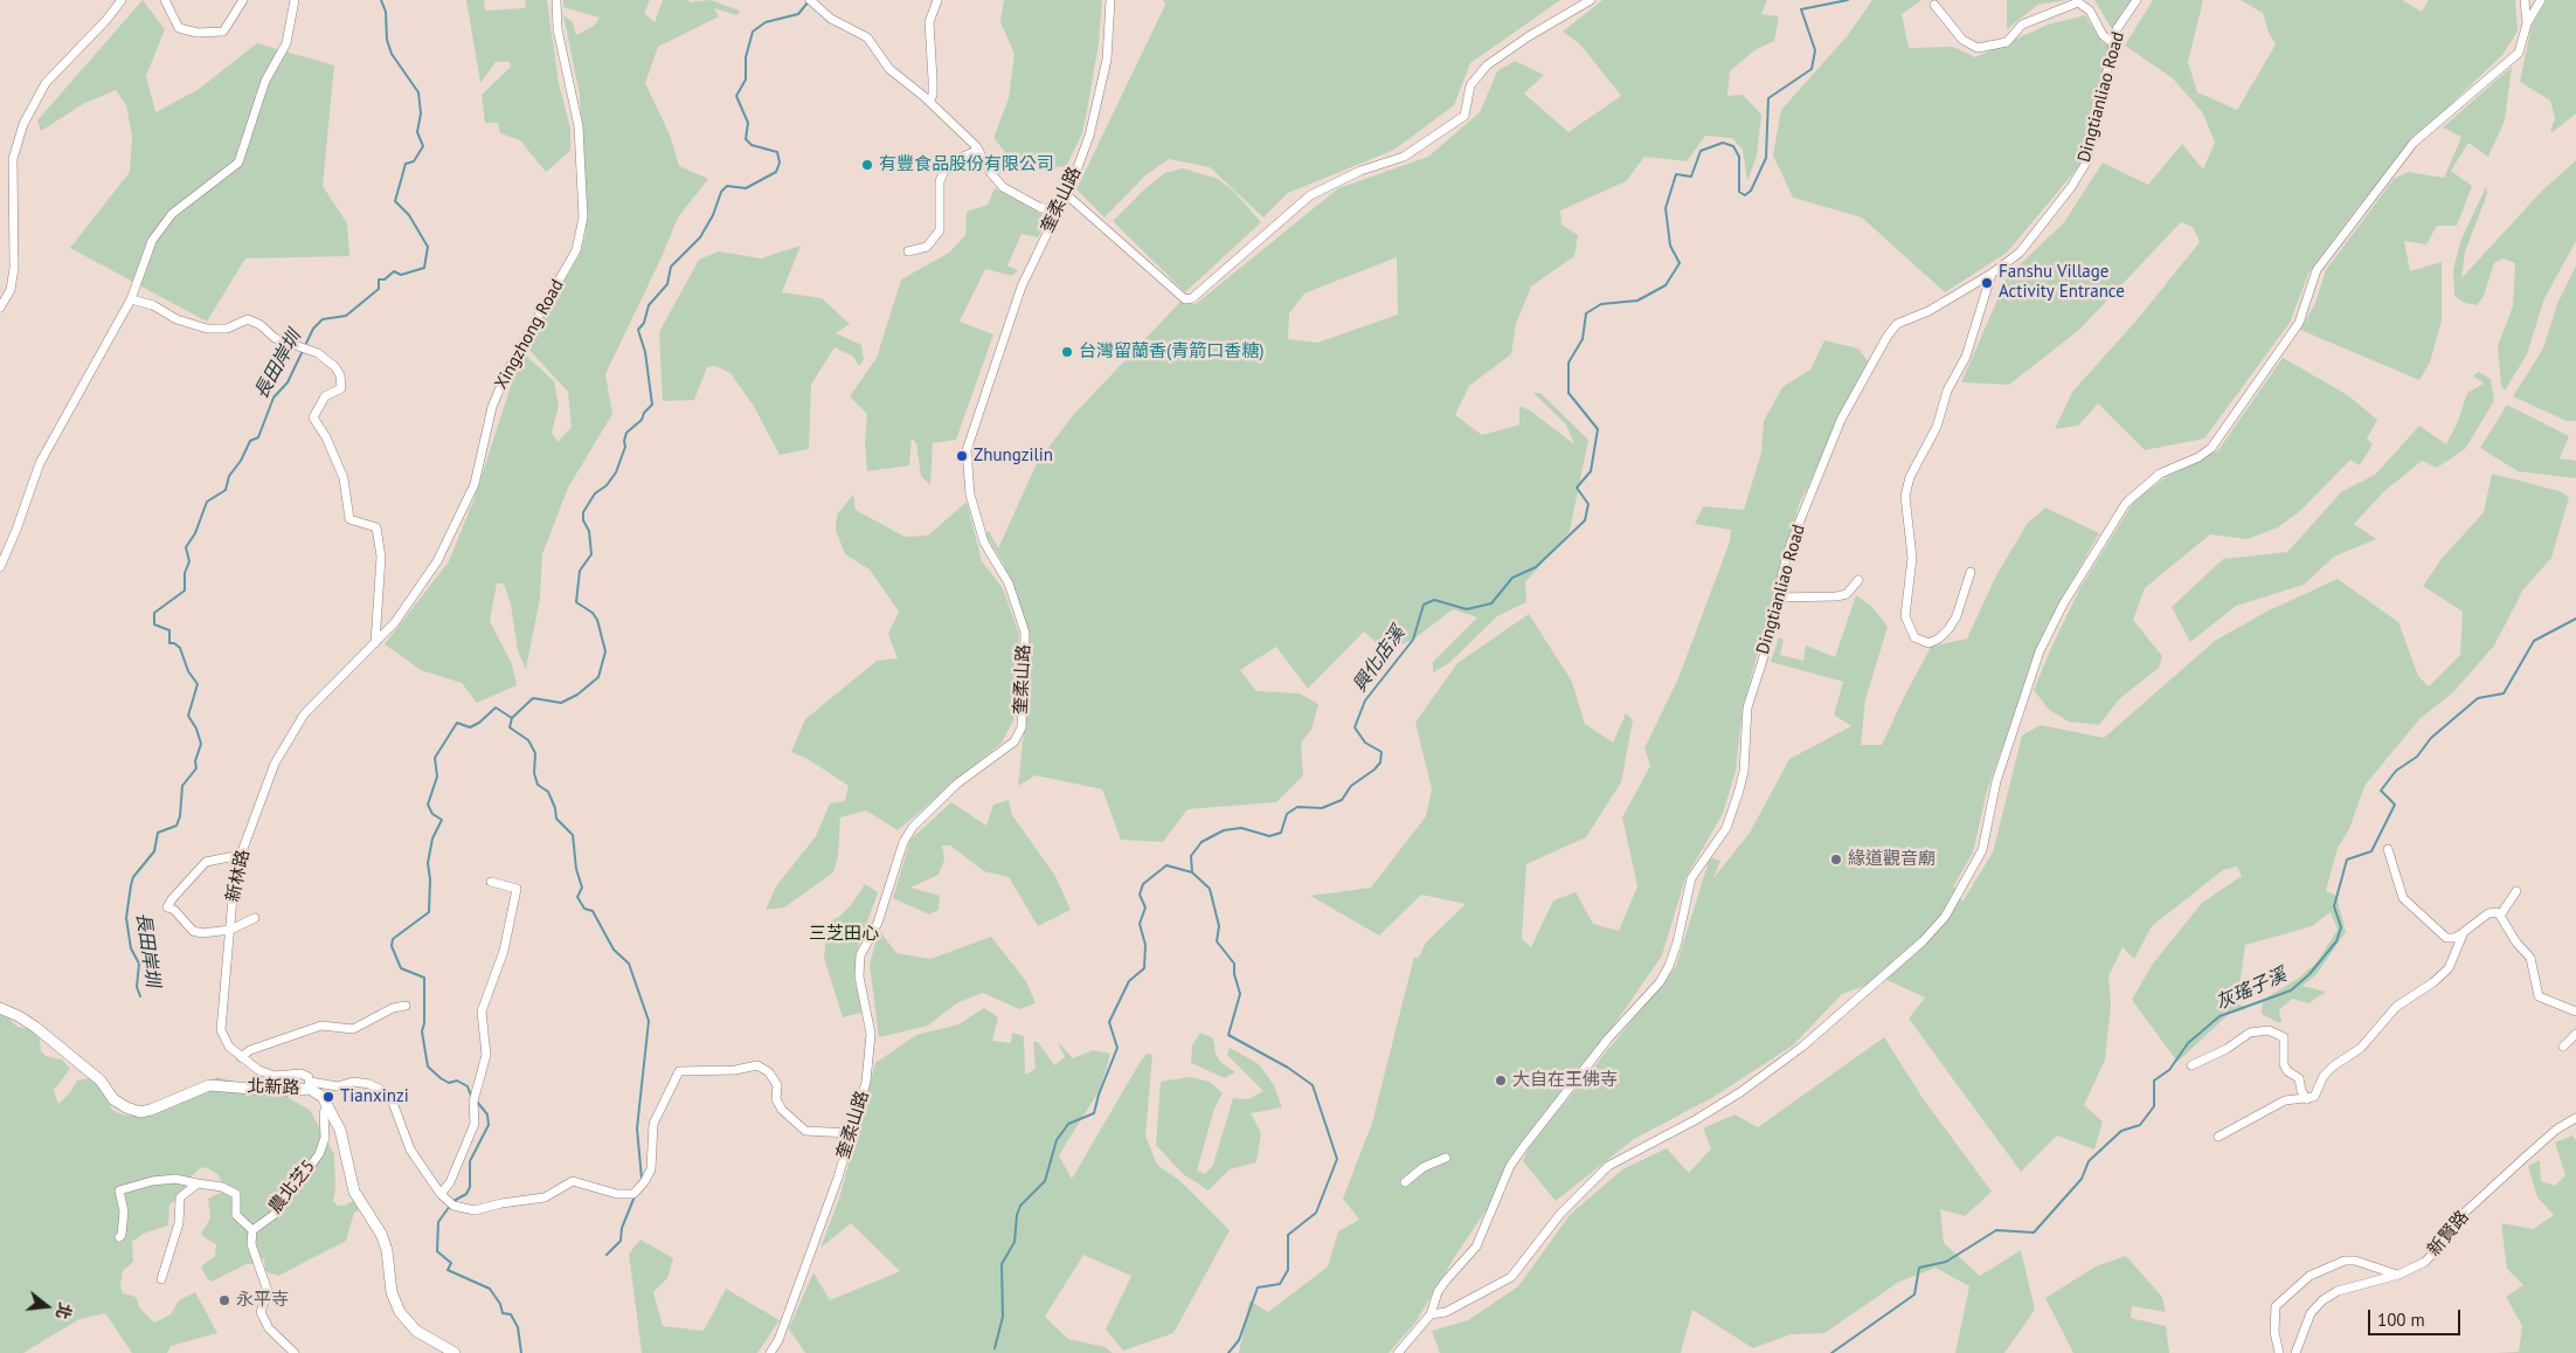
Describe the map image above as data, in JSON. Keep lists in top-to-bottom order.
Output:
{
  "streets": {
    "main road": ["北新路"],
    "street": [
      "Dingtianliao Road",
      "奎柔山路",
      "Xingzhong Road",
      "新林路",
      "農北芝5",
      "新賢路"
    ]
  },
  "crossings": [
    ["Xingzhong Road", "新林路"],
    ["新林路", "北新路"],
    ["北新路", "農北芝5"]
  ],
  "water": ["長田岸圳", "興化店溪", "灰瑤子溪"],
  "parks": ["三芝田心"],
  "places": [
    "有豐食品股份有限公司",
    "Fanshu Village Activity Entrance",
    "台灣留蘭香(青箭口香糖)",
    "Zhungzilin",
    "緣道觀音廟",
    "大自在王佛寺",
    "Tianxinzi",
    "永平寺"
  ],
  "scale_bar": "100 m",
  "north": "right"
}
